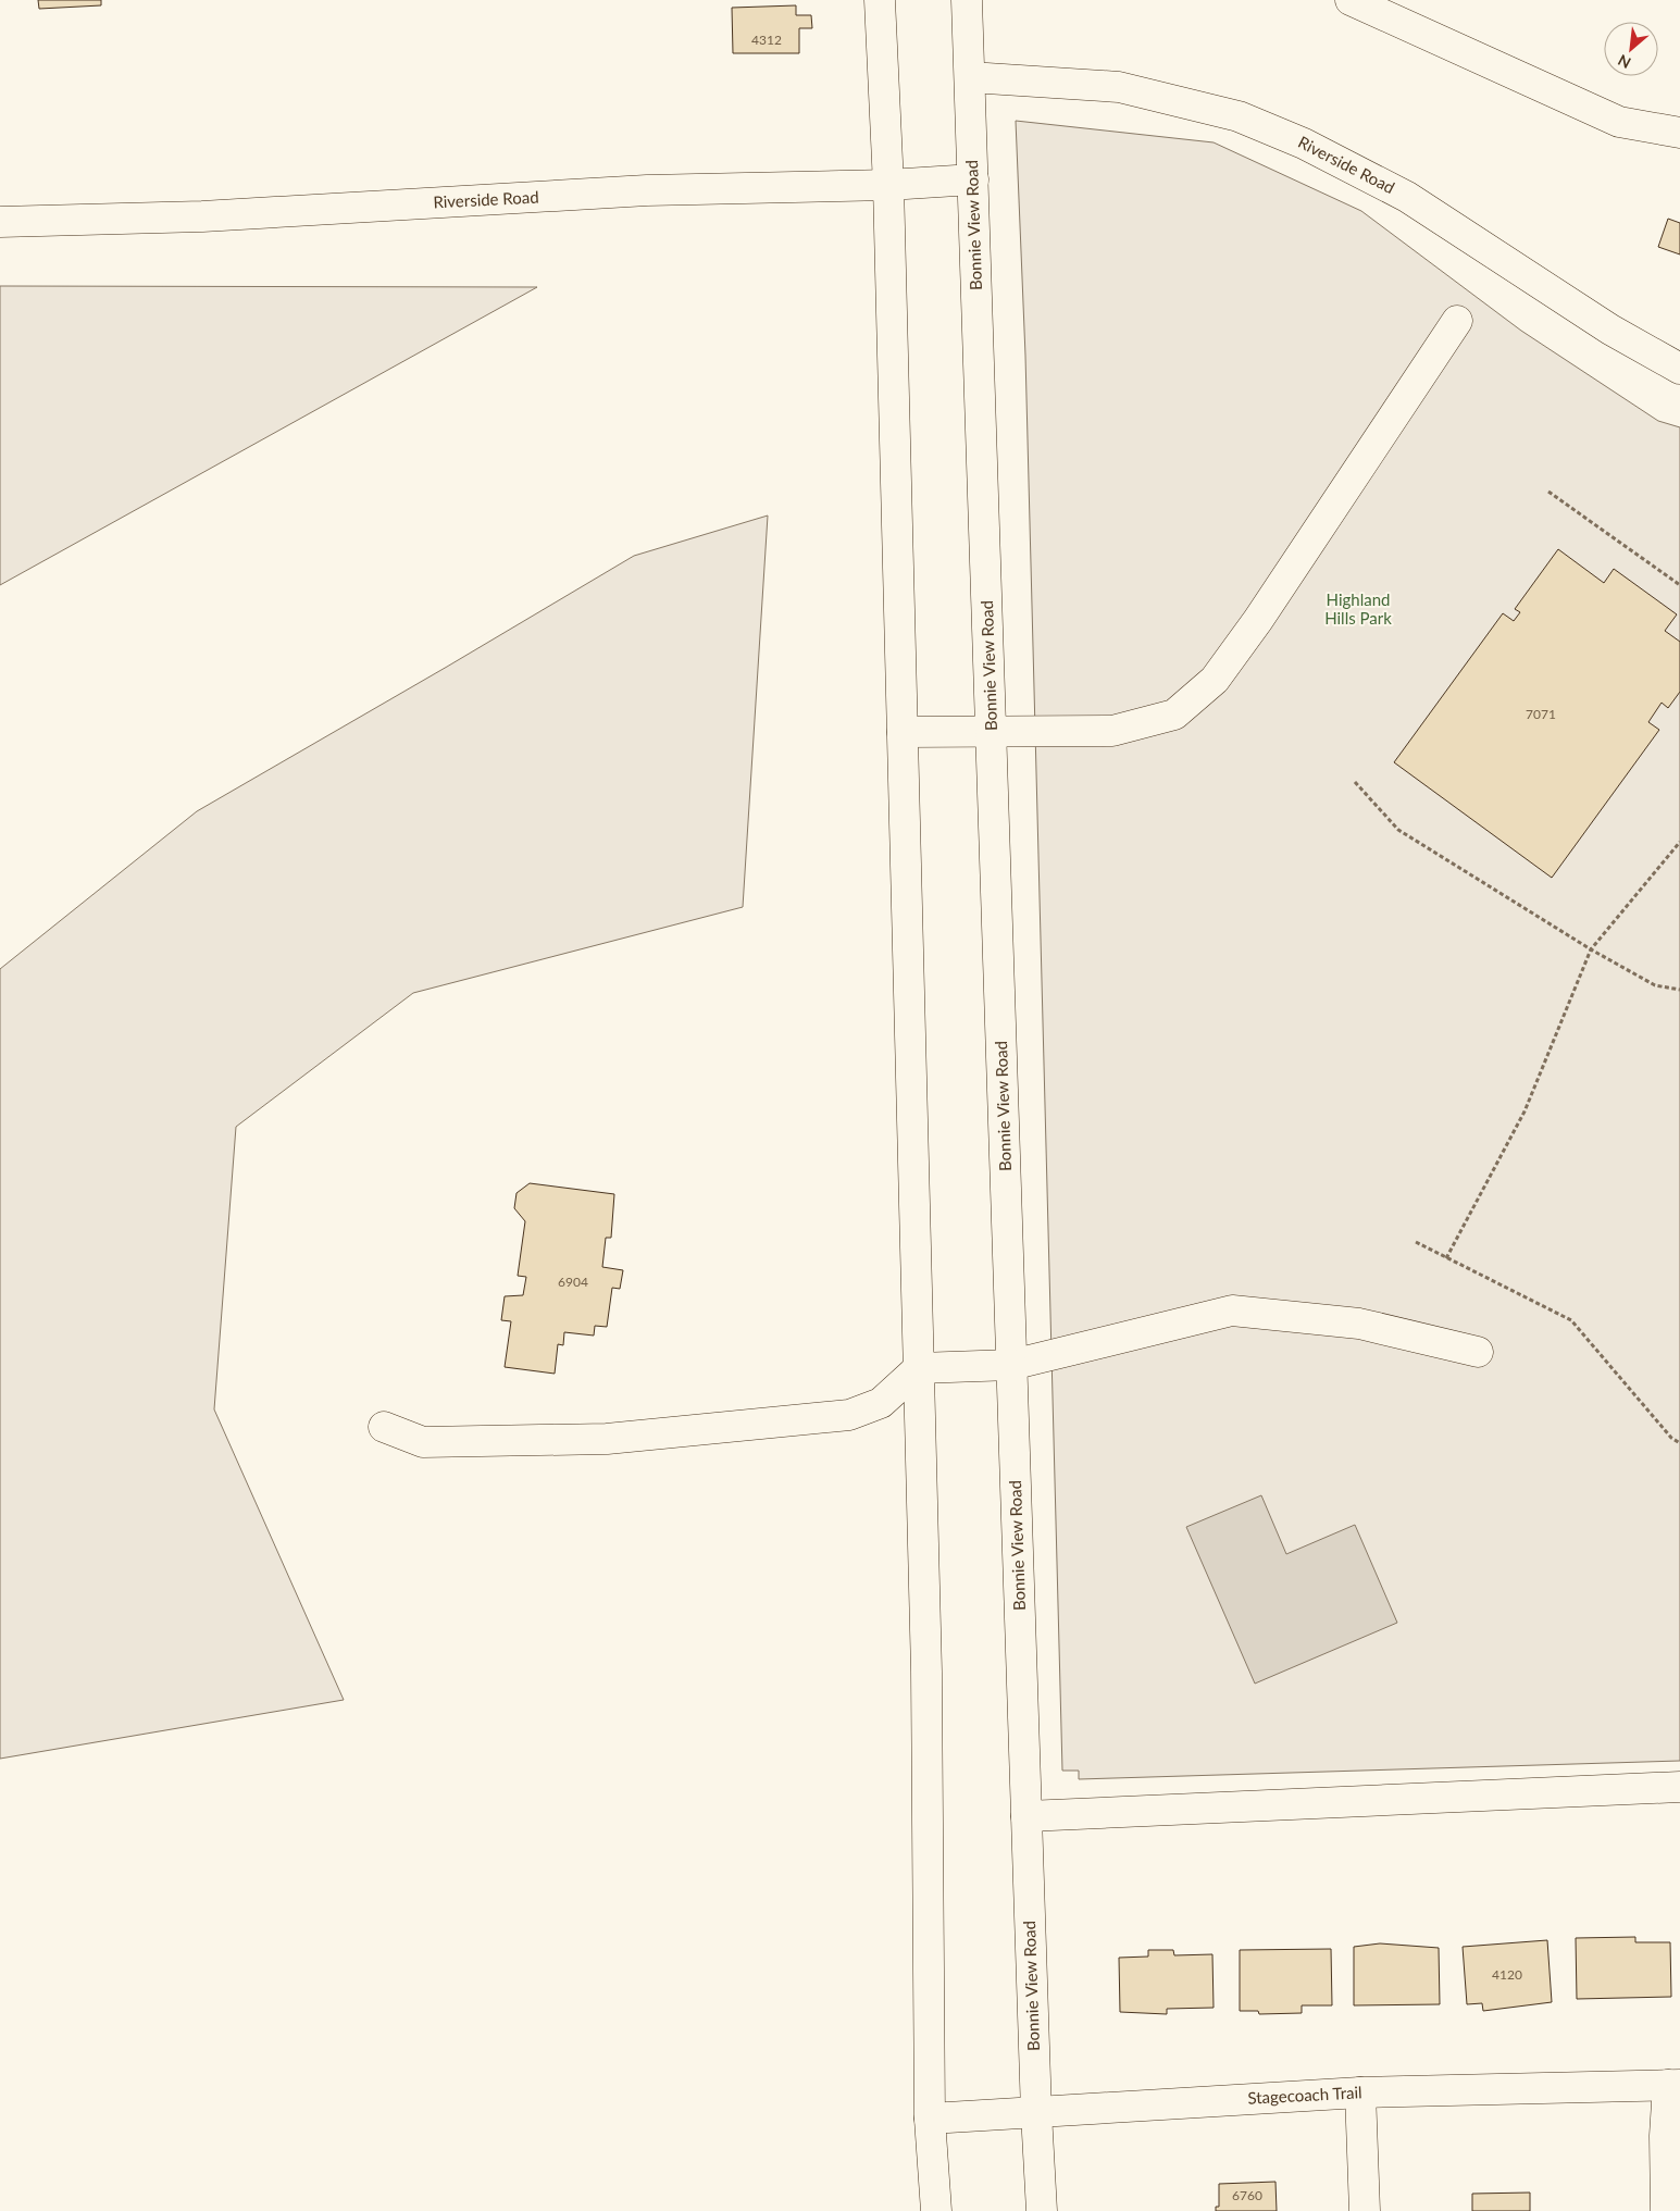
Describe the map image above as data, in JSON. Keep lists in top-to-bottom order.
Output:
{
  "streets": {
    "main road": ["Riverside Road", "Bonnie View Road", "Stagecoach Trail"]
  },
  "crossings": [
    ["Riverside Road", "Bonnie View Road"],
    ["Bonnie View Road", "Stagecoach Trail"]
  ],
  "parks": ["Highland Hills Park"],
  "house_numbers": [
    "4312",
    "7071",
    "6904",
    "4120",
    "6760"
  ],
  "north": "bottom left"
}
